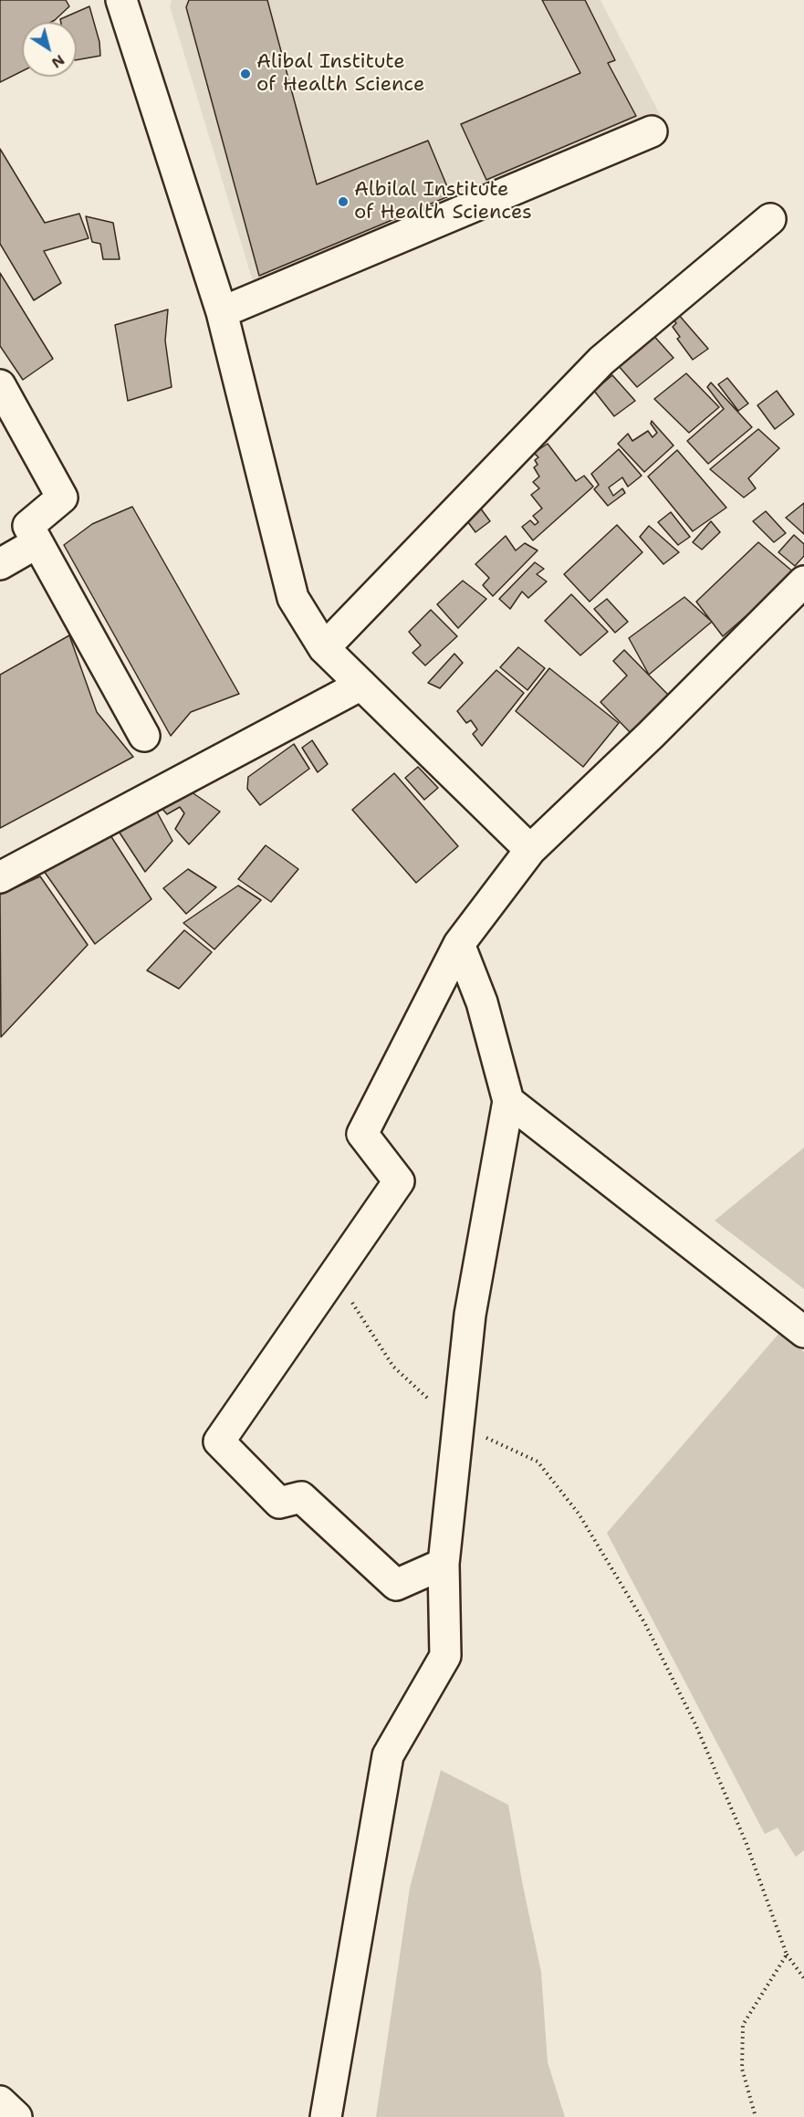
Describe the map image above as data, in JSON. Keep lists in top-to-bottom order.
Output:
{
  "places": ["Alibal Institute of Health Science", "Albilal Institute of Health Sciences"],
  "north": "bottom right"
}
